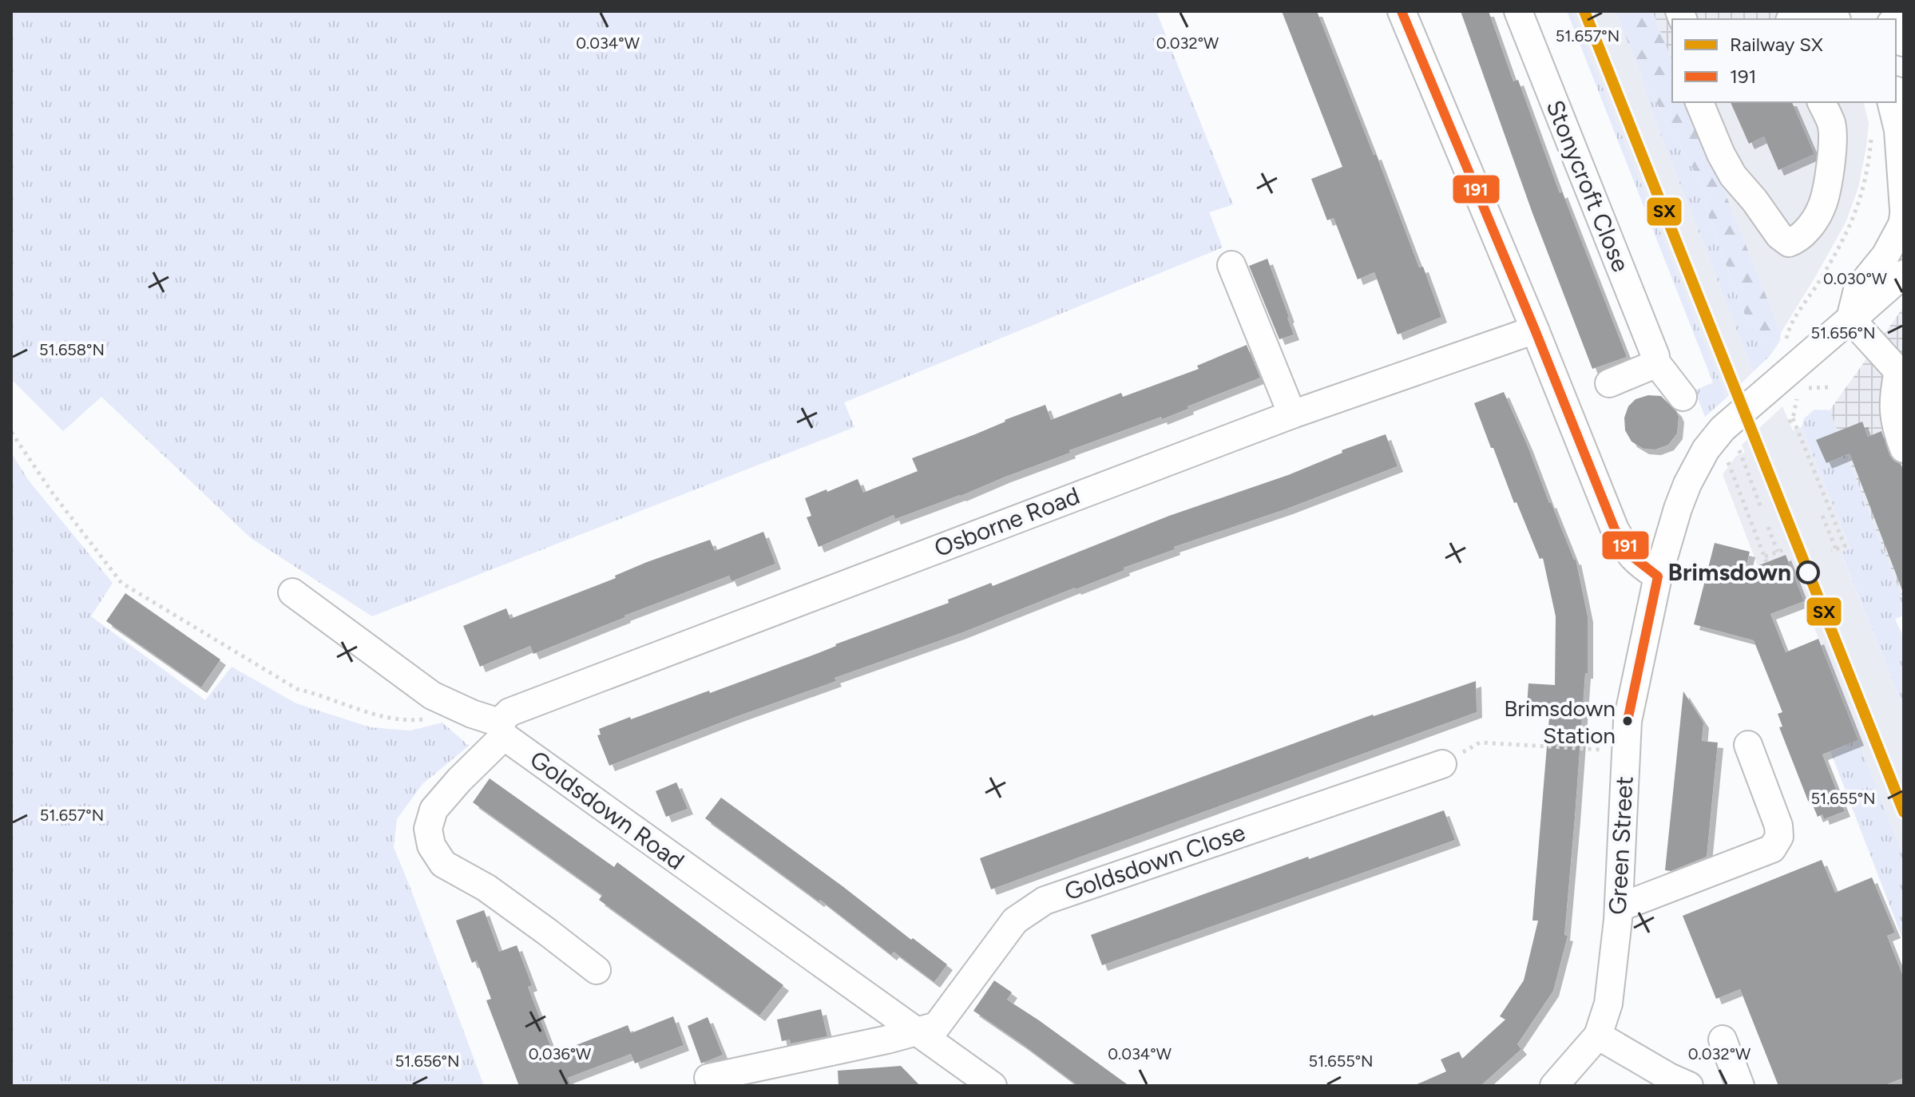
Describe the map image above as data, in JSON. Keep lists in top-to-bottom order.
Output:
{
  "streets": {
    "street": [
      "Stonycroft Close",
      "Osborne Road",
      "Goldsdown Road",
      "Green Street",
      "Goldsdown Close"
    ]
  },
  "crossings": [
    ["Osborne Road", "Goldsdown Road"],
    ["Goldsdown Road", "Goldsdown Close"]
  ],
  "places": ["Brimsdown", "Brimsdown Station"],
  "lines": ["rail line SX", "transit line 191"],
  "legend": ["Railway SX", "191"],
  "coordinates": [
    "51.657°N",
    "0.034°W",
    "0.032°W",
    "0.030°W",
    "51.656°N",
    "51.658°N",
    "51.655°N",
    "0.036°W"
  ]
}
